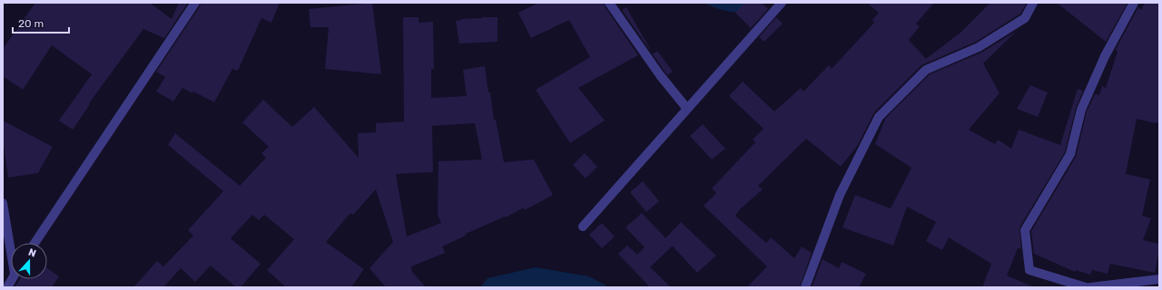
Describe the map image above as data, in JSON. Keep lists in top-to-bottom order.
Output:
{
  "scale_bar": "20 m",
  "north": "top"
}
